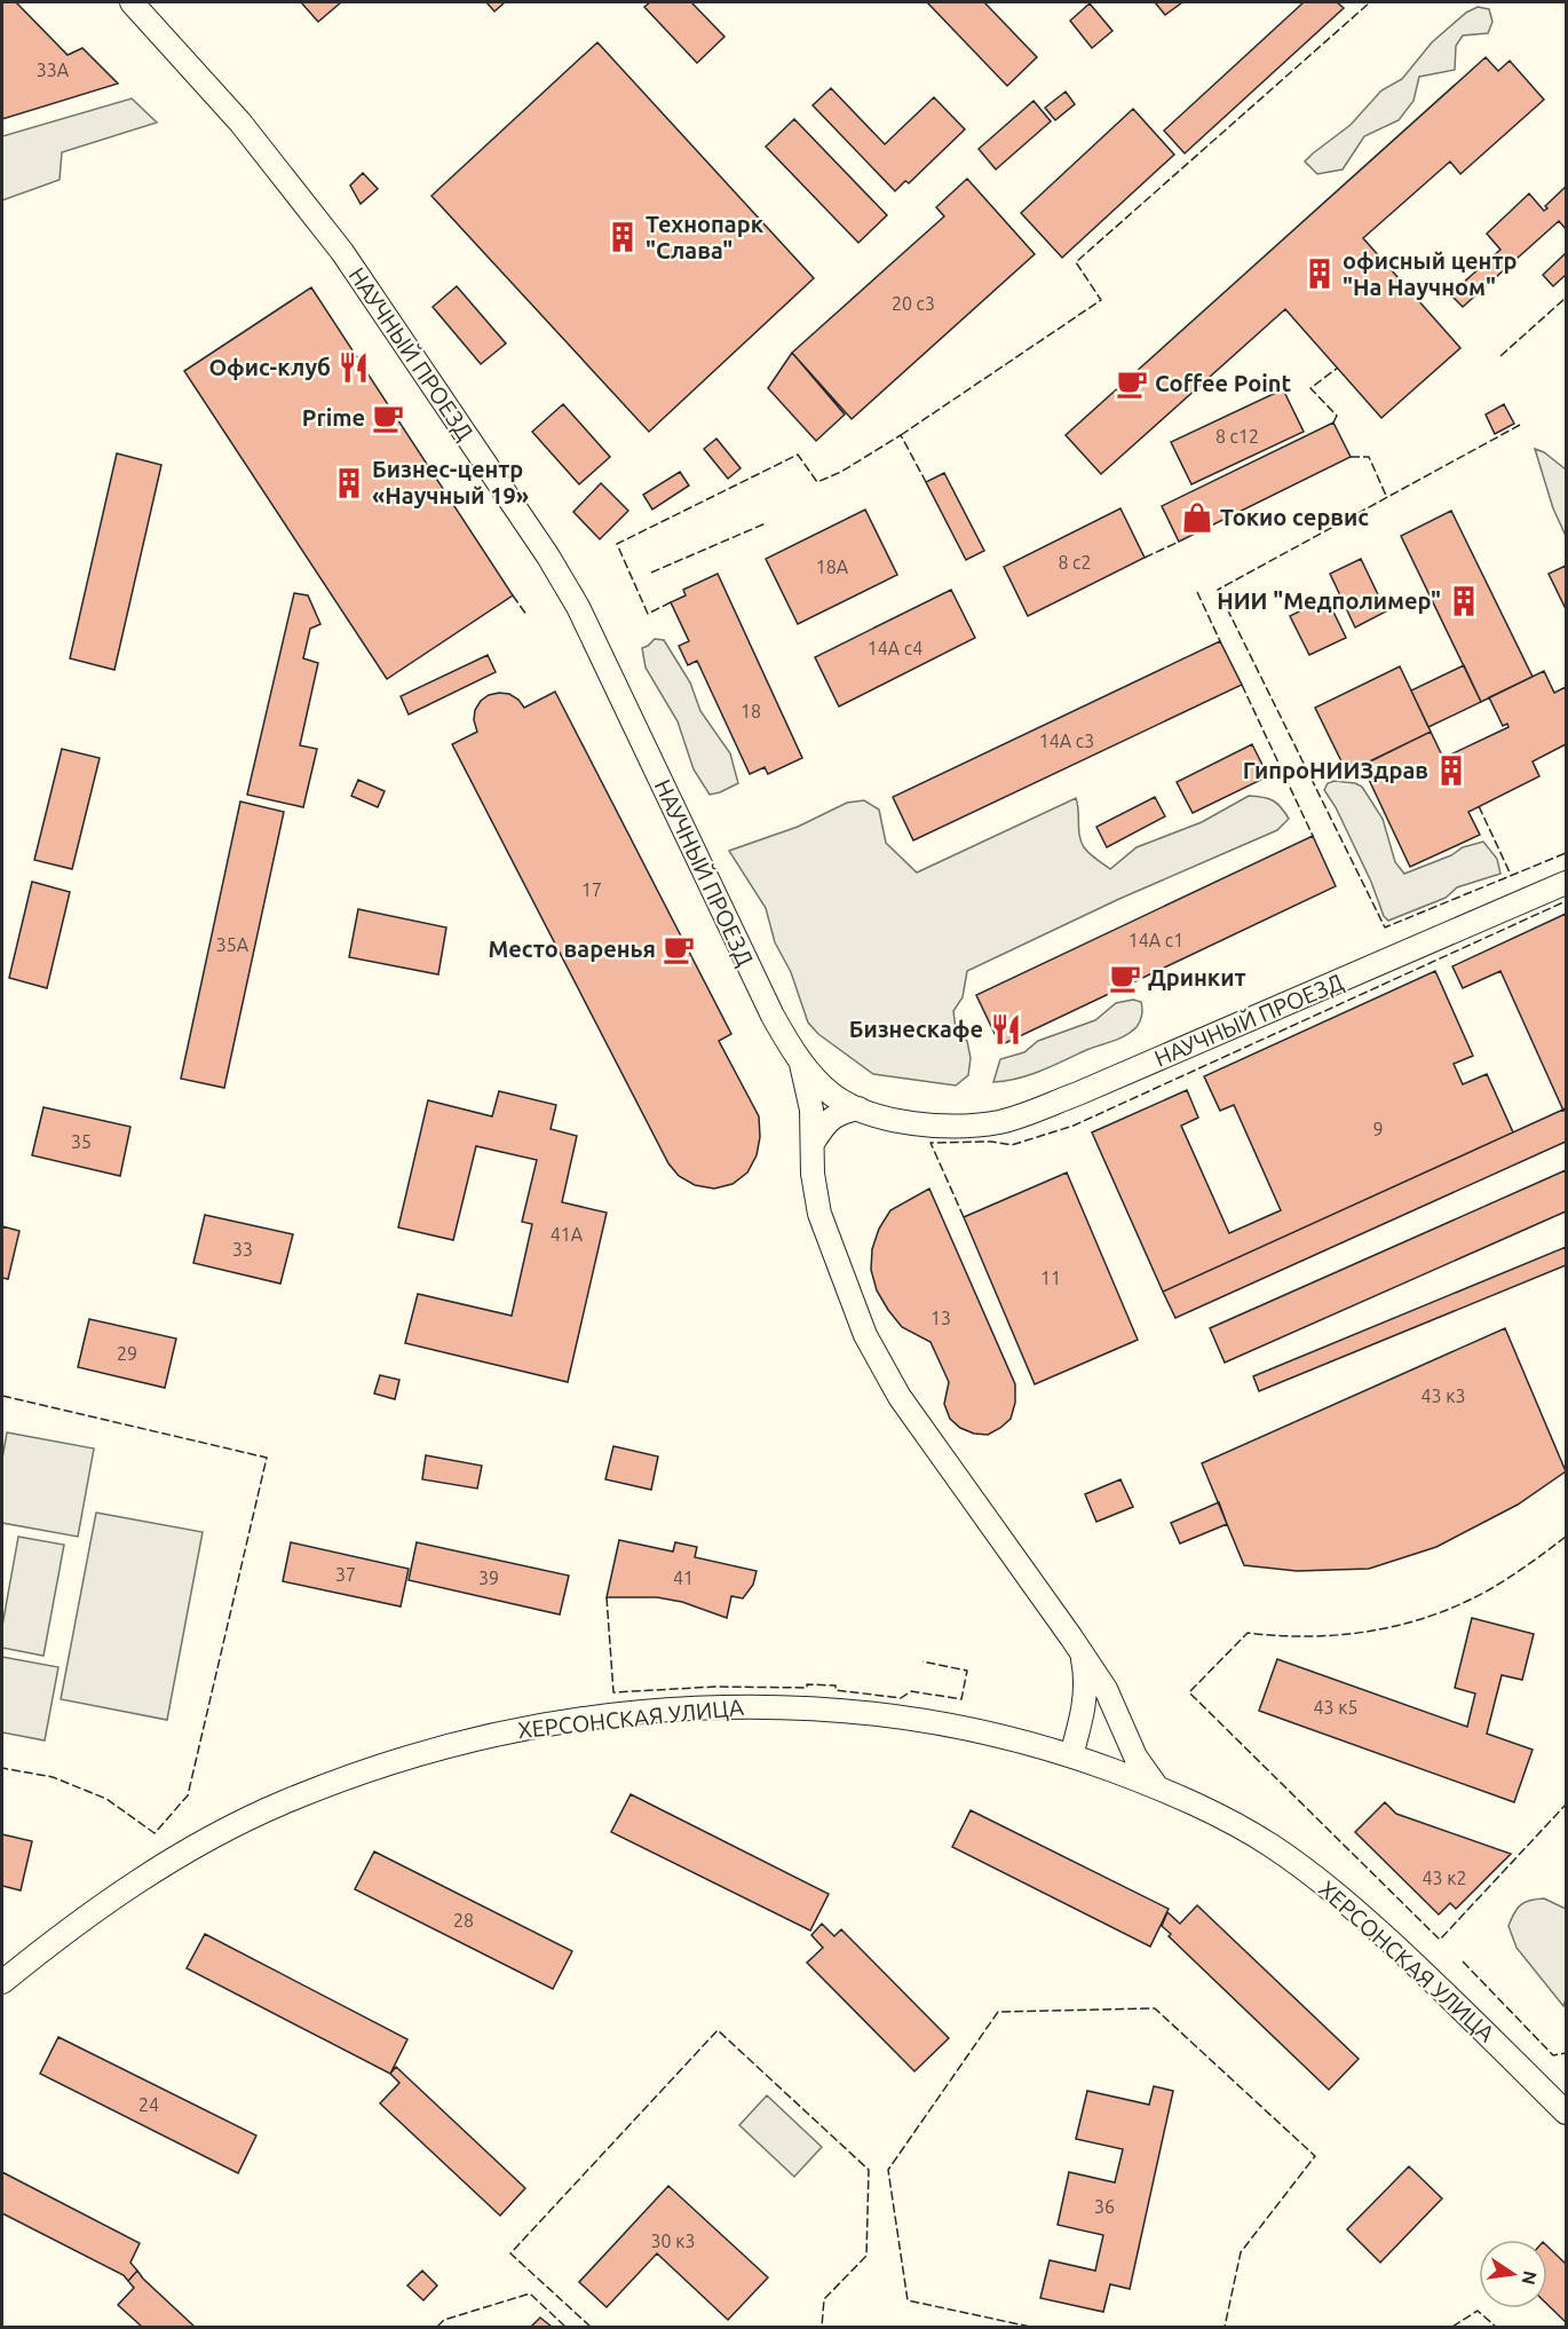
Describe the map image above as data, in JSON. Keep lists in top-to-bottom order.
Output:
{
  "streets": {
    "street": ["НАУЧНЫЙ ПРОЕЗД", "ХЕРСОНСКАЯ УЛИЦА"]
  },
  "places": {
    "building": [
      "Технопарк \"Слава\"",
      "офисный центр \"На Научном\"",
      "Бизнес-центр «Научный 19»",
      "НИИ \"Медполимер\"",
      "ГипроНИИЗдрав"
    ],
    "restaurant": ["Офис-клуб", "Бизнескафе"],
    "cafe": [
      "Coffee Point",
      "Prime",
      "Место варенья",
      "Дринкит"
    ],
    "shop": ["Токио сервис"]
  },
  "house_numbers": [
    "33А",
    "20 с3",
    "8 с12",
    "8 с2",
    "18А",
    "14А с4",
    "18",
    "14А с3",
    "17",
    "14А с1",
    "35А",
    "9",
    "35",
    "41А",
    "33",
    "11",
    "13",
    "29",
    "43 к3",
    "37",
    "39",
    "41",
    "43 к5",
    "43 к2",
    "28",
    "24",
    "36",
    "30 к3"
  ],
  "north": "right"
}
